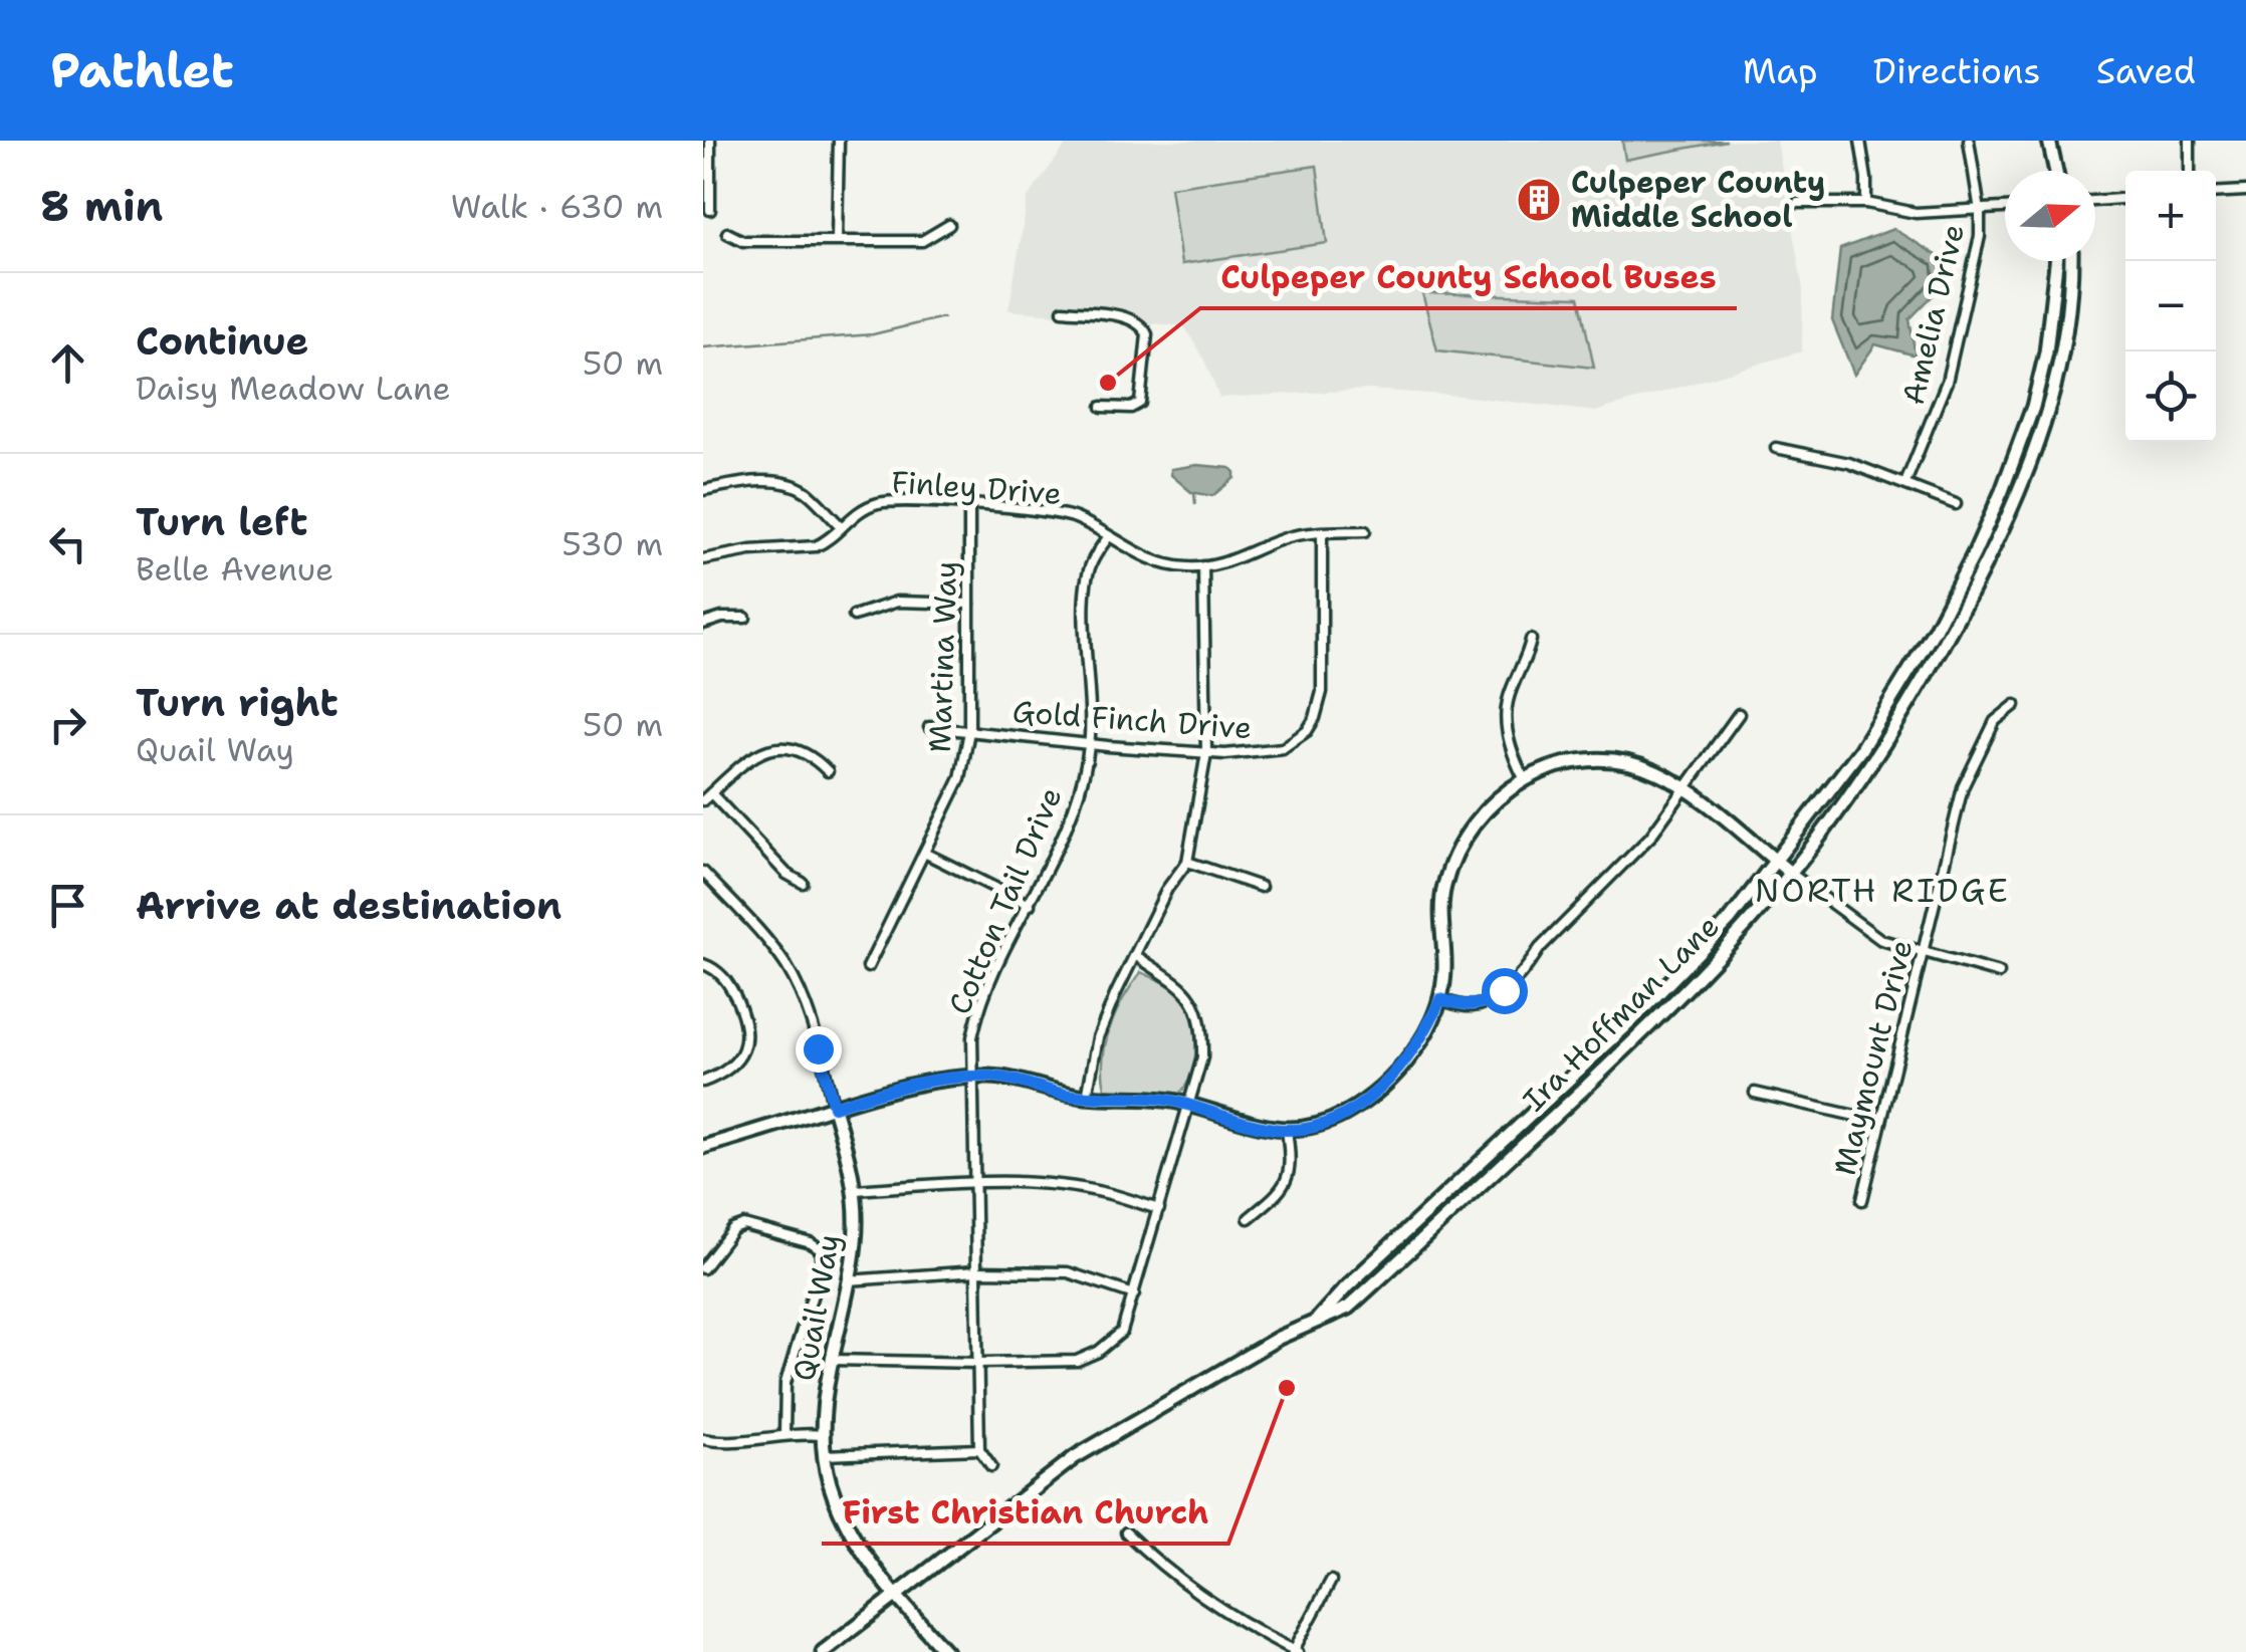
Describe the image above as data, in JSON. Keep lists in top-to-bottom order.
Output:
{
  "streets": {
    "main road": ["Ira Hoffman Lane", "Quail Way"],
    "street": [
      "Amelia Drive",
      "Finley Drive",
      "Martina Way",
      "Gold Finch Drive",
      "Cotton Tail Drive",
      "Maymount Drive"
    ]
  },
  "crossings": [
    ["Finley Drive", "Martina Way"],
    ["Finley Drive", "Gold Finch Drive"],
    ["Finley Drive", "Cotton Tail Drive"],
    ["Martina Way", "Gold Finch Drive"],
    ["Gold Finch Drive", "Cotton Tail Drive"],
    ["Ira Hoffman Lane", "Quail Way"]
  ],
  "districts": ["NORTH RIDGE"],
  "places": {
    "building": ["Culpeper County Middle School"],
    "other": ["Culpeper County School Buses", "First Christian Church"]
  },
  "north": "right",
  "page": {
    "header": "Pathlet",
    "nav": ["Map", "Directions", "Saved"],
    "heading": ["8 min", "Walk · 630 m"],
    "map_buttons": ["+", "−"],
    "list": [
      ["Continue", "Daisy Meadow Lane", "50 m"],
      ["Turn left", "Belle Avenue", "530 m"],
      ["Turn right", "Quail Way", "50 m"],
      "Arrive at destination"
    ]
  }
}
